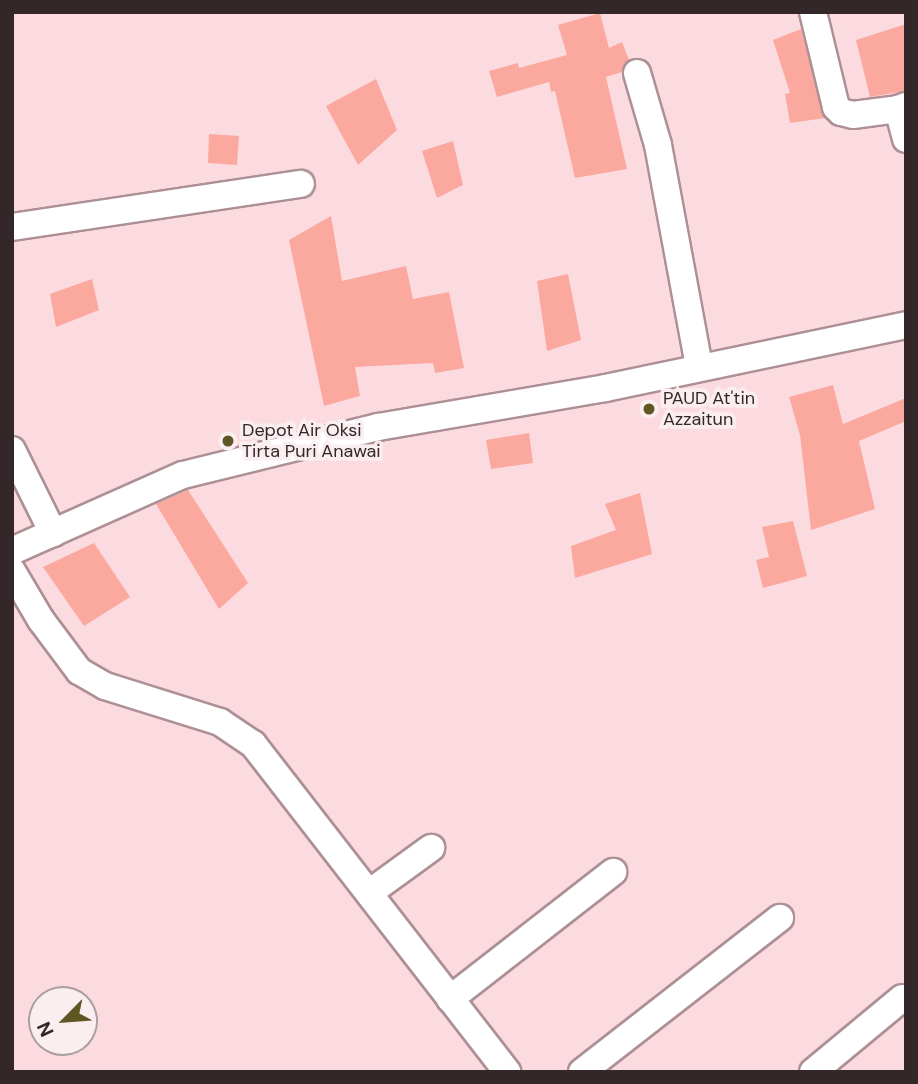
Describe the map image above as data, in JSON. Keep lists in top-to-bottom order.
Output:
{
  "places": ["PAUD At'tin Azzaitun", "Depot Air Oksi Tirta Puri Anawai"],
  "north": "bottom left"
}
